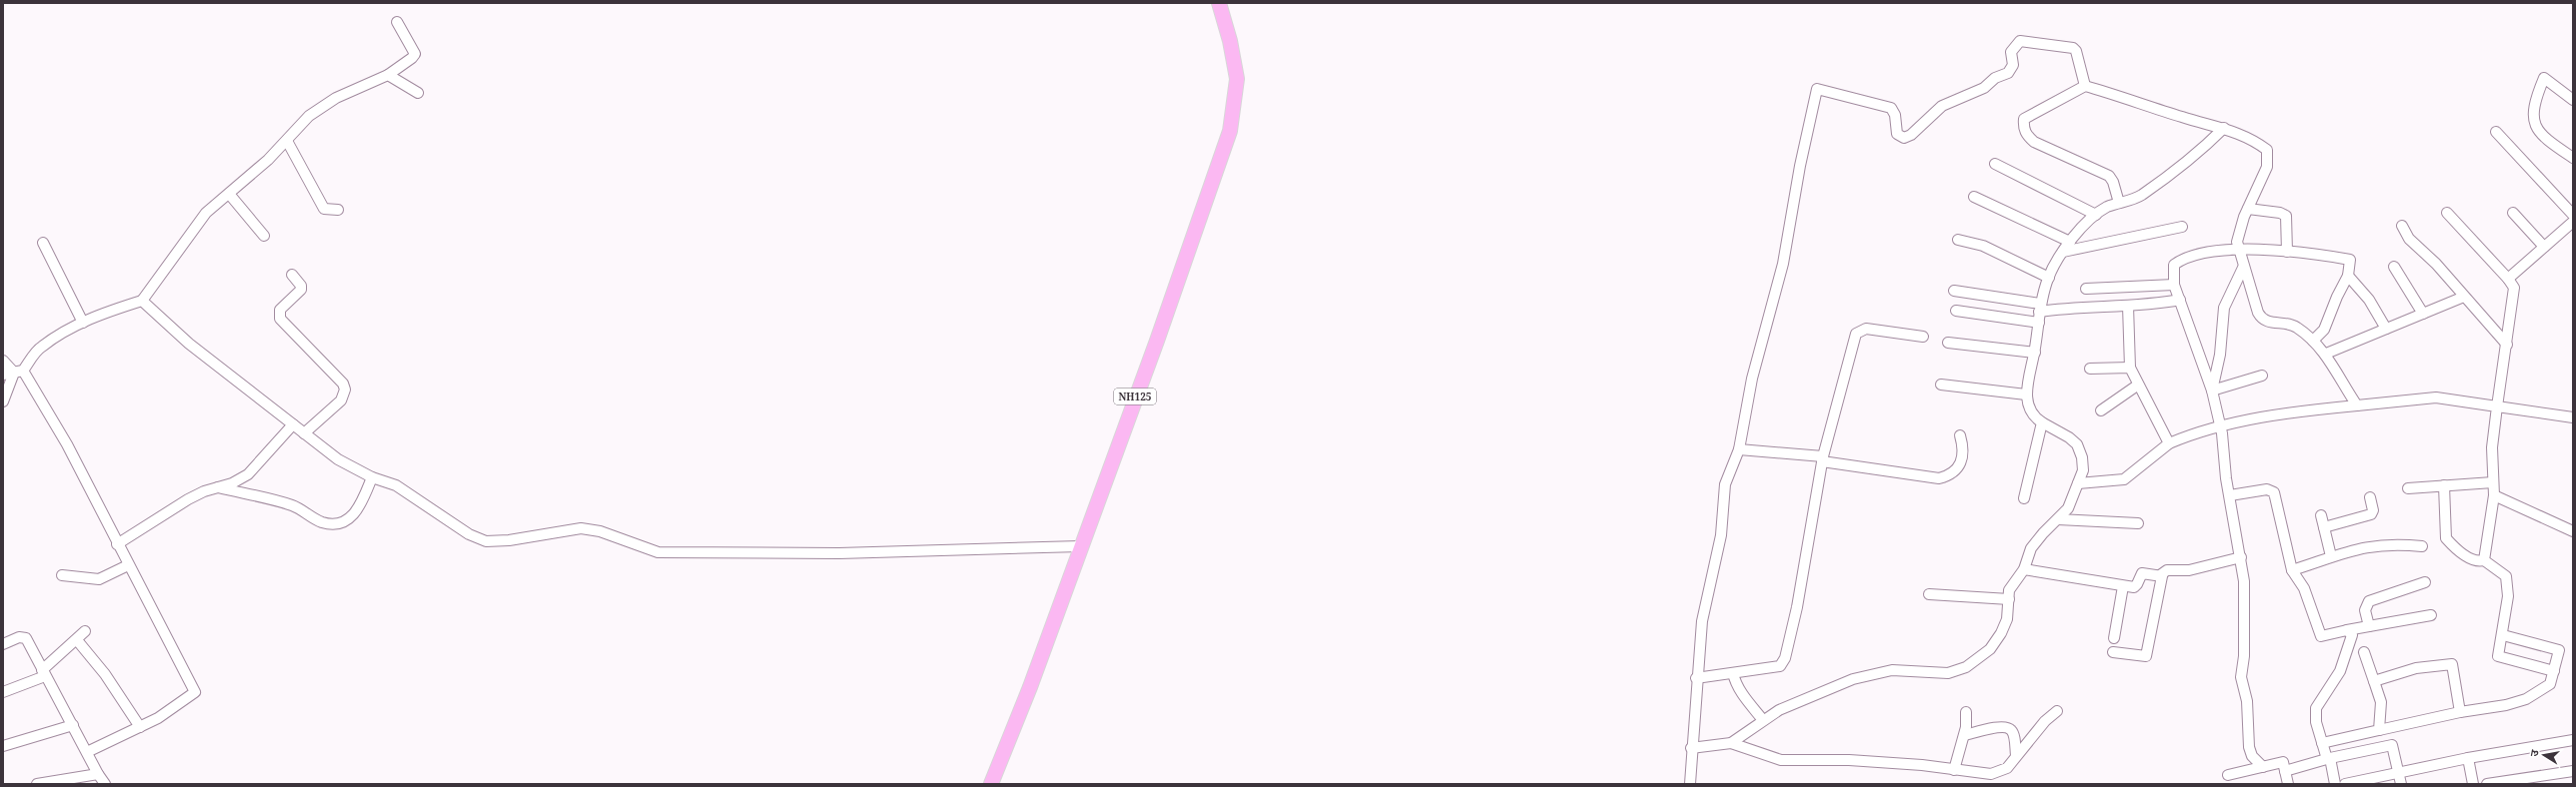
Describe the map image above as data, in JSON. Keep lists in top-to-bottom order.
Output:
{
  "streets": {
    "highway": ["NH125"]
  },
  "north": "left"
}
